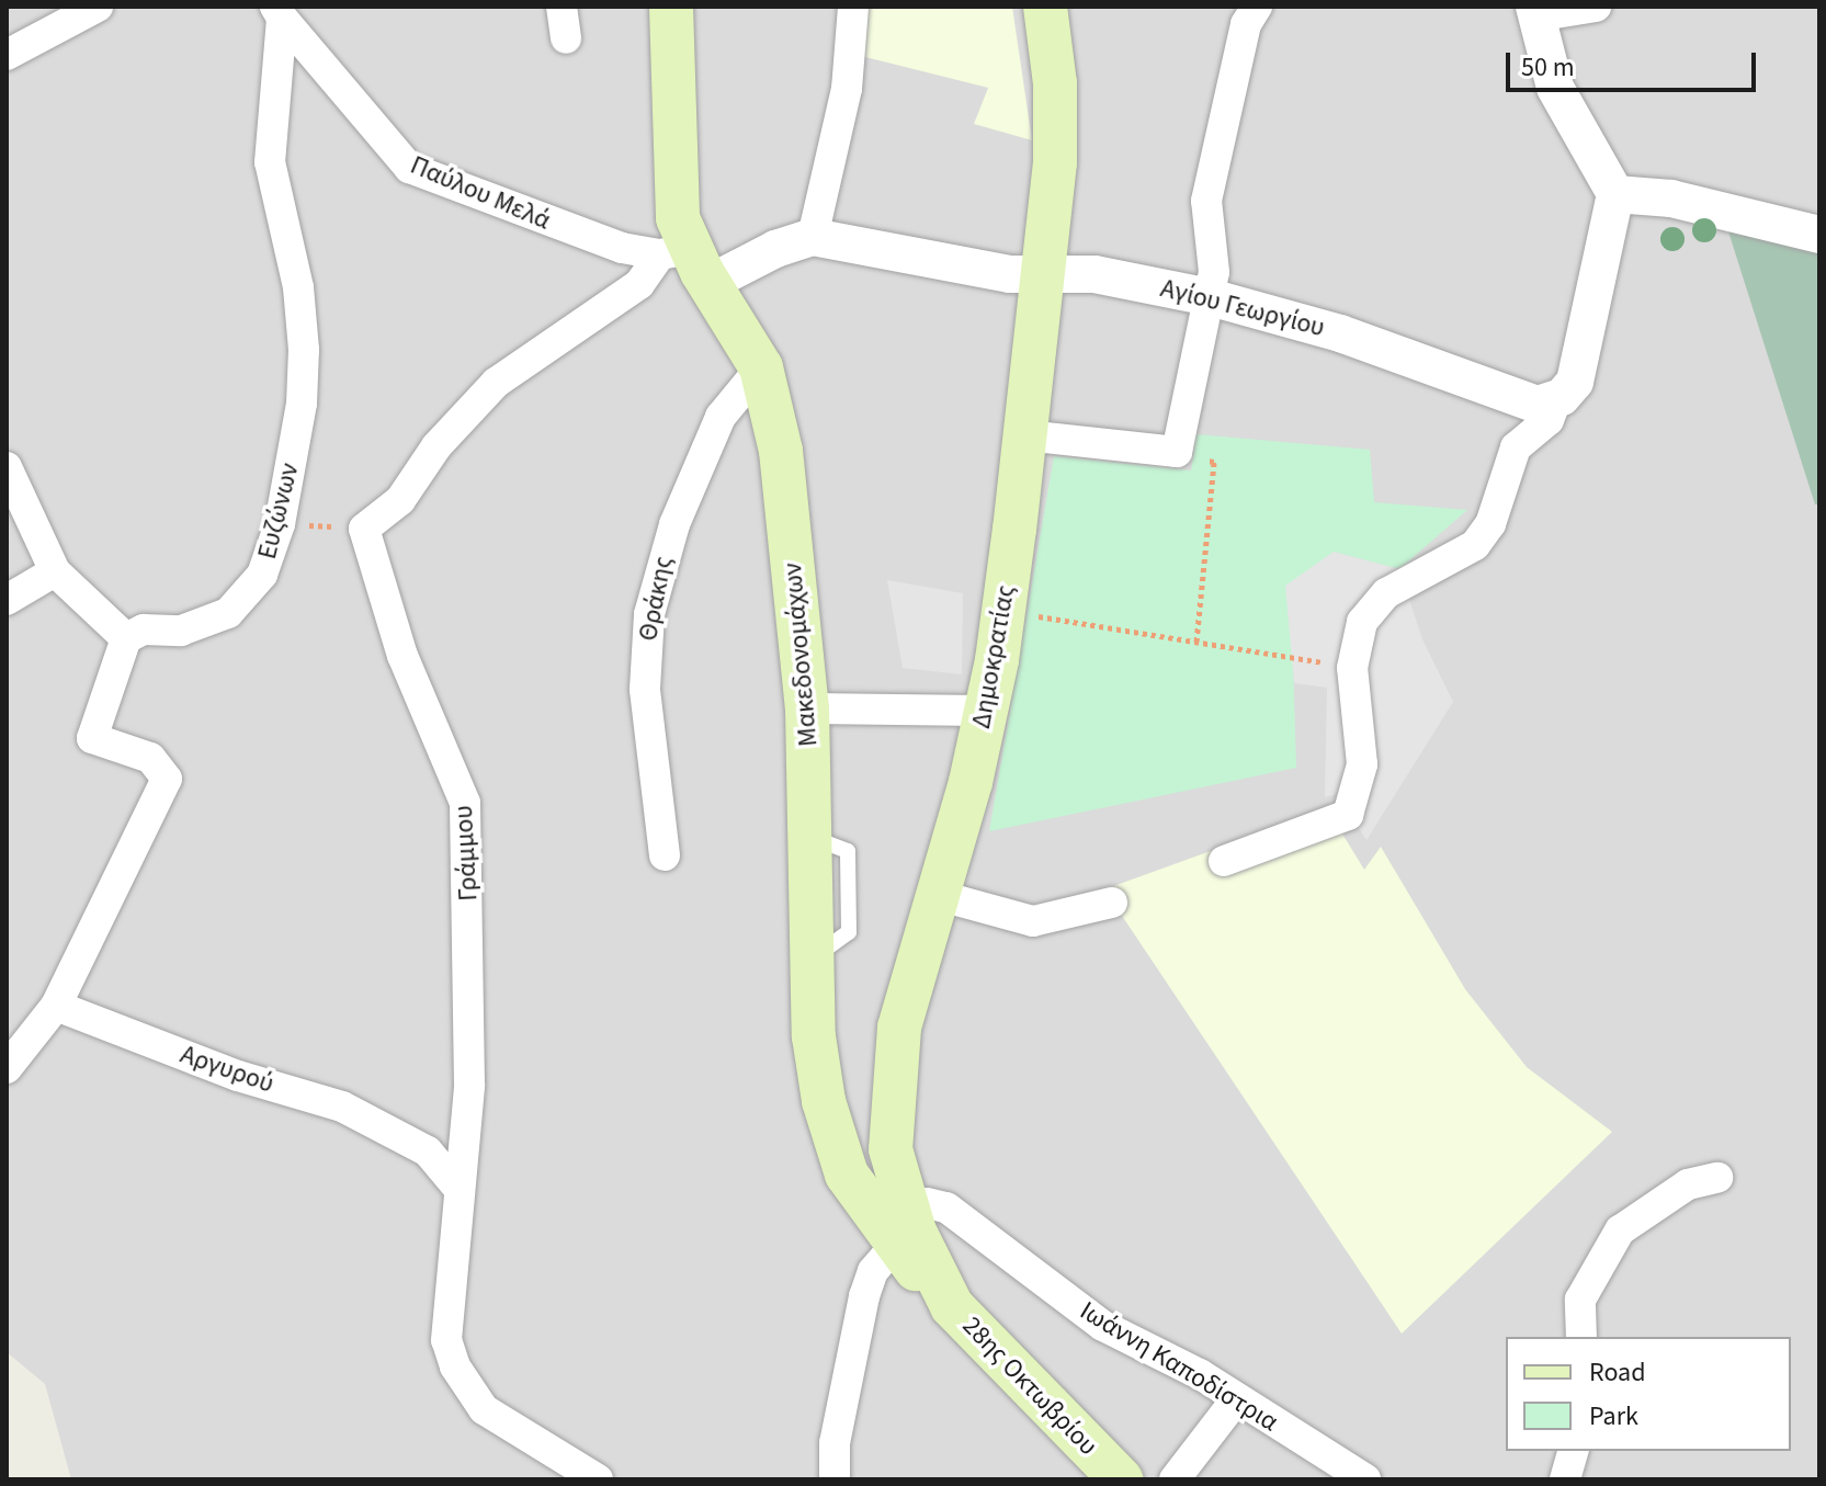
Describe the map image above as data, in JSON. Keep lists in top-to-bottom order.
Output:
{
  "streets": {
    "main road": ["Μακεδονομάχων", "Δημοκρατίας", "28ης Οκτωβρίου"],
    "street": [
      "Παύλου Μελά",
      "Αγίου Γεωργίου",
      "Ευζώνων",
      "Θράκης",
      "Γράμμου",
      "Αργυρού",
      "Ιωάννη Καποδίστρια"
    ]
  },
  "crossings": [
    ["Παύλου Μελά", "Αγίου Γεωργίου"],
    ["Παύλου Μελά", "Ευζώνων"],
    ["Παύλου Μελά", "Μακεδονομάχων"],
    ["Αγίου Γεωργίου", "Μακεδονομάχων"],
    ["Αγίου Γεωργίου", "Δημοκρατίας"],
    ["Θράκης", "Μακεδονομάχων"],
    ["Μακεδονομάχων", "Δημοκρατίας"],
    ["Μακεδονομάχων", "Ιωάννη Καποδίστρια"],
    ["Δημοκρατίας", "Ιωάννη Καποδίστρια"],
    ["Δημοκρατίας", "28ης Οκτωβρίου"],
    ["Γράμμου", "Αργυρού"]
  ],
  "legend": ["Road", "Park"],
  "scale_bar": "50 m"
}
